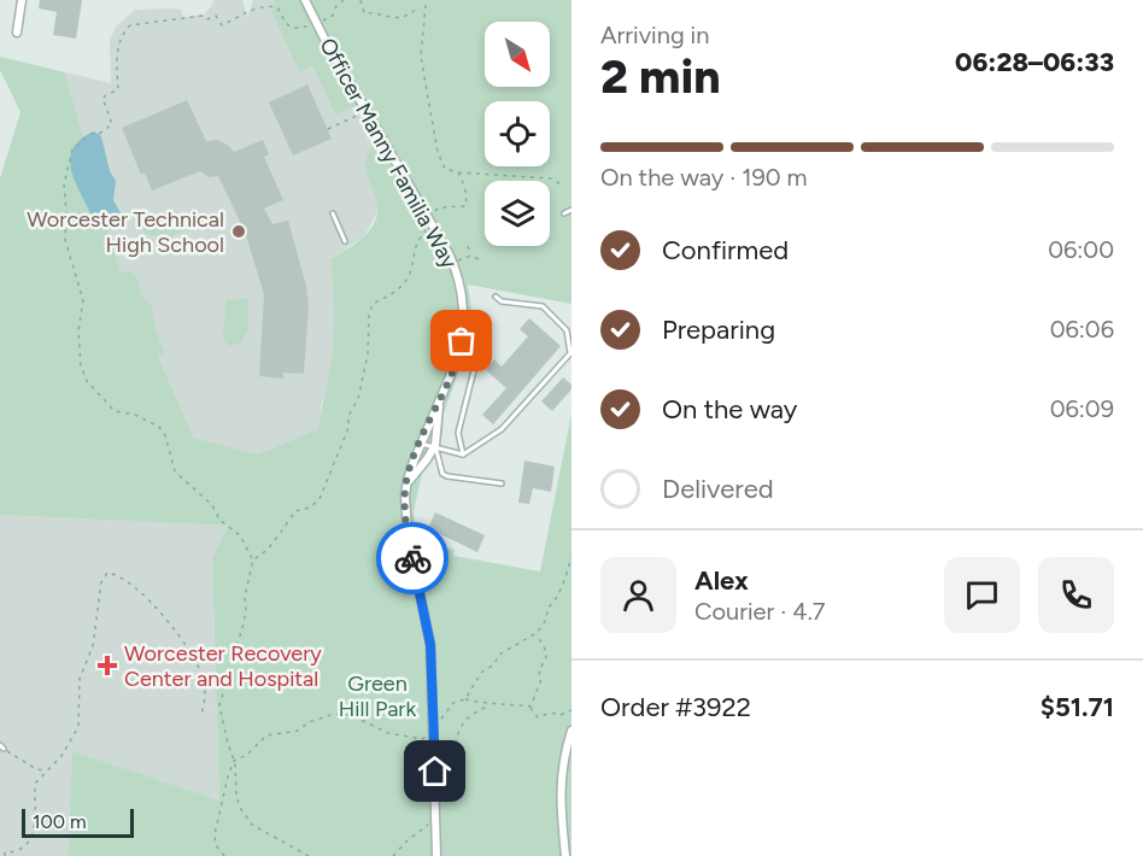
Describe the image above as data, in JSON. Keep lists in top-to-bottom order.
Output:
{
  "streets": {
    "street": ["Officer Manny Familia Way"]
  },
  "parks": ["Green Hill Park"],
  "places": {
    "other": ["Worcester Technical High School"],
    "health": ["Worcester Recovery Center and Hospital"]
  },
  "scale_bar": "100 m",
  "north": "bottom right",
  "page": {
    "heading": ["2 min", "Arriving in", "06:28–06:33"],
    "panel": [
      "Alex",
      "Courier · 4.7",
      "Order #3922",
      "$51.71"
    ],
    "bar": "On the way · 190 m",
    "list": [
      ["Confirmed", "06:00"],
      ["Preparing", "06:06"],
      ["On the way", "06:09"],
      "Delivered"
    ],
    "scale": "100 m"
  }
}
